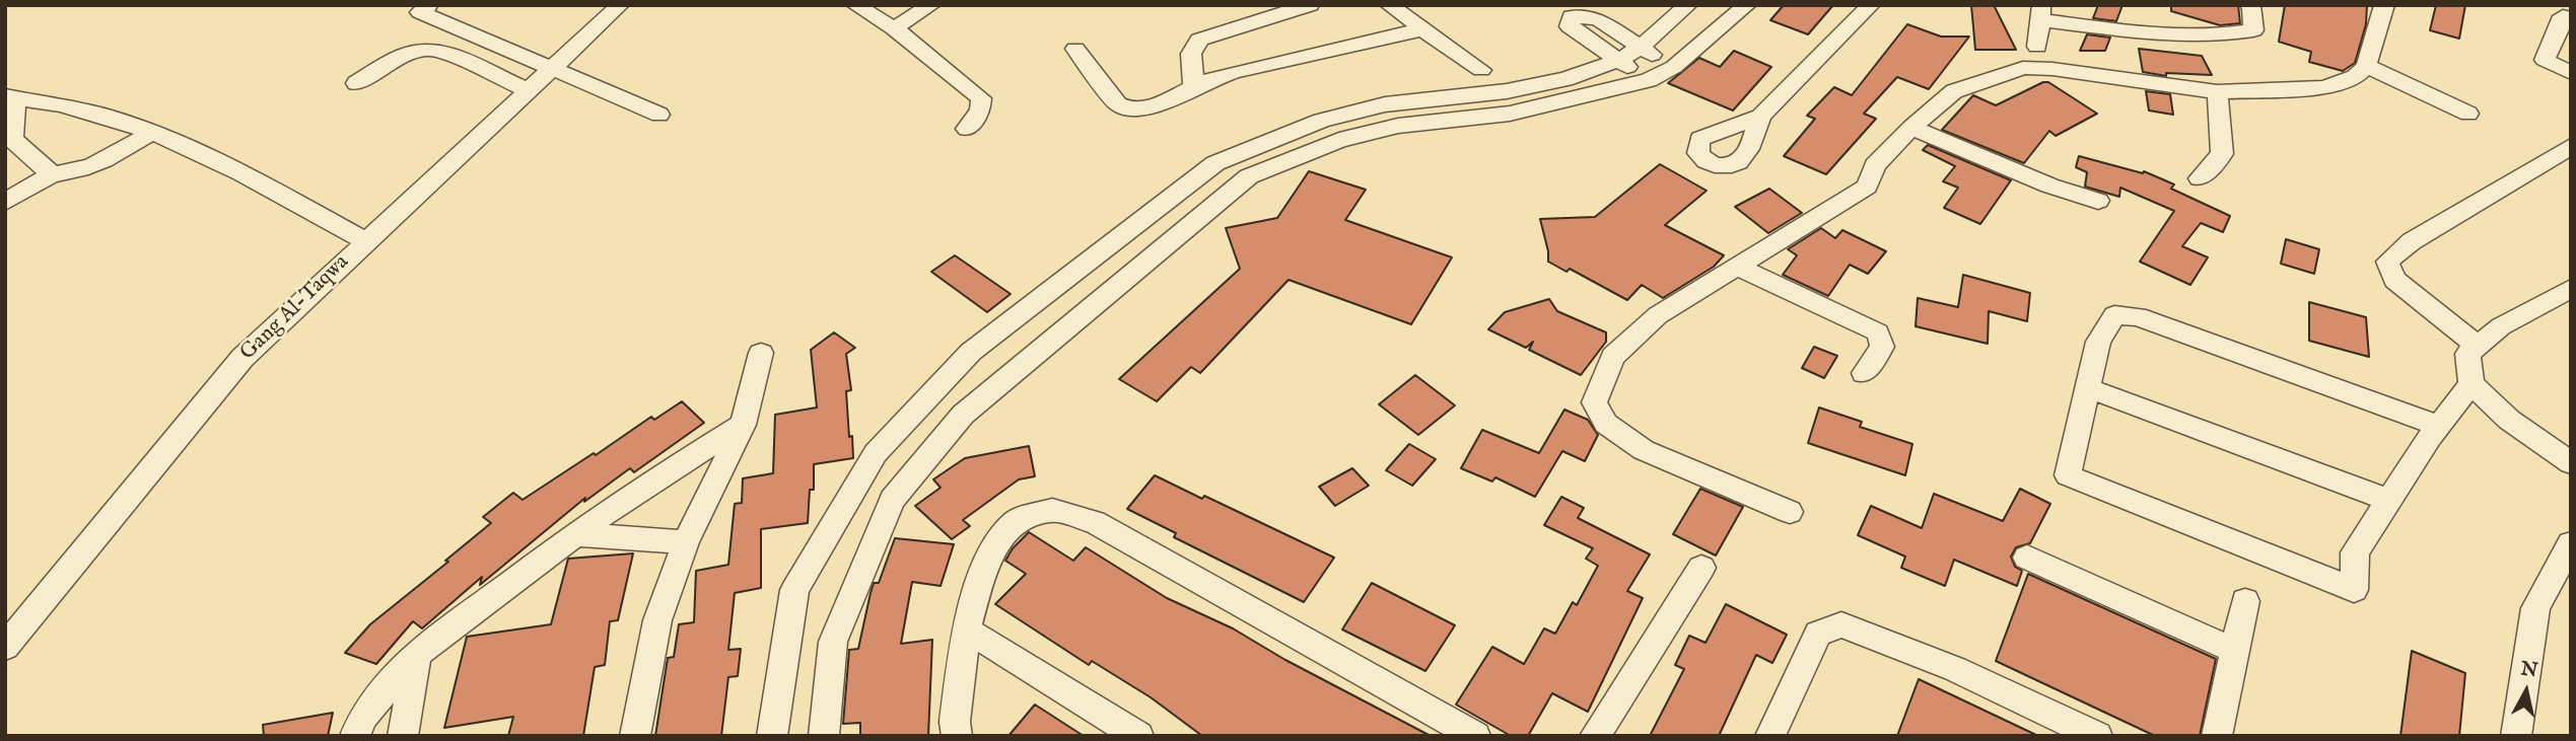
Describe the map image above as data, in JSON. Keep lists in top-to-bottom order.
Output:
{
  "streets": {
    "street": ["Gang Al-Taqwa"]
  },
  "north": "top"
}
